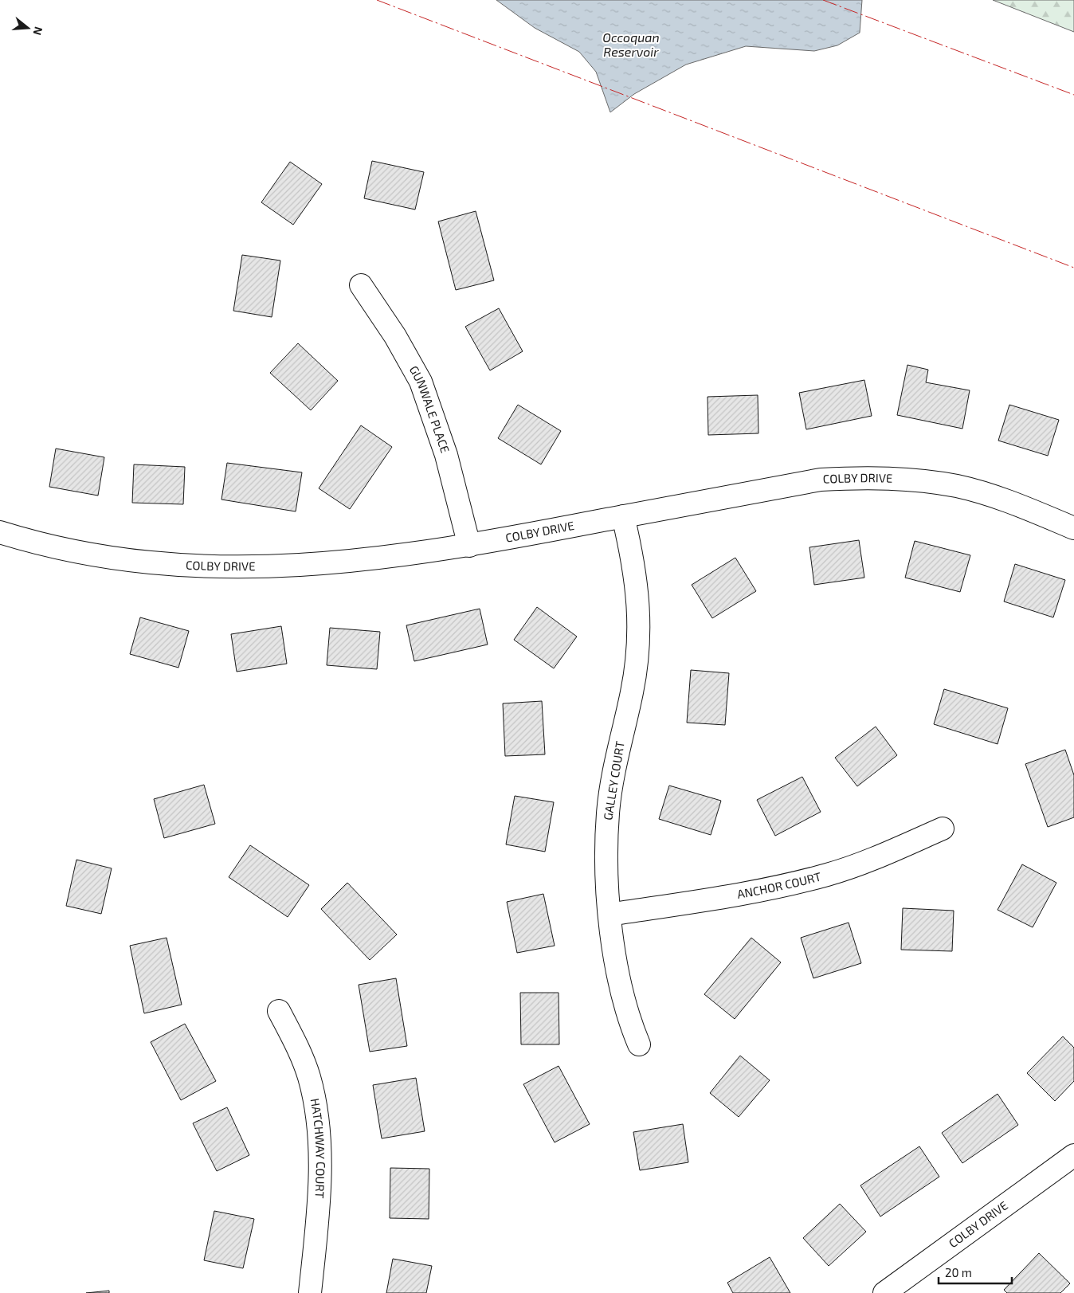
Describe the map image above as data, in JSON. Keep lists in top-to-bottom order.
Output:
{
  "streets": {
    "street": [
      "GUNWALE PLACE",
      "COLBY DRIVE",
      "GALLEY COURT",
      "ANCHOR COURT",
      "HATCHWAY COURT"
    ]
  },
  "crossings": [
    ["GUNWALE PLACE", "COLBY DRIVE"],
    ["COLBY DRIVE", "GALLEY COURT"],
    ["GALLEY COURT", "ANCHOR COURT"]
  ],
  "water": ["Occoquan Reservoir"],
  "scale_bar": "20 m",
  "north": "right"
}
